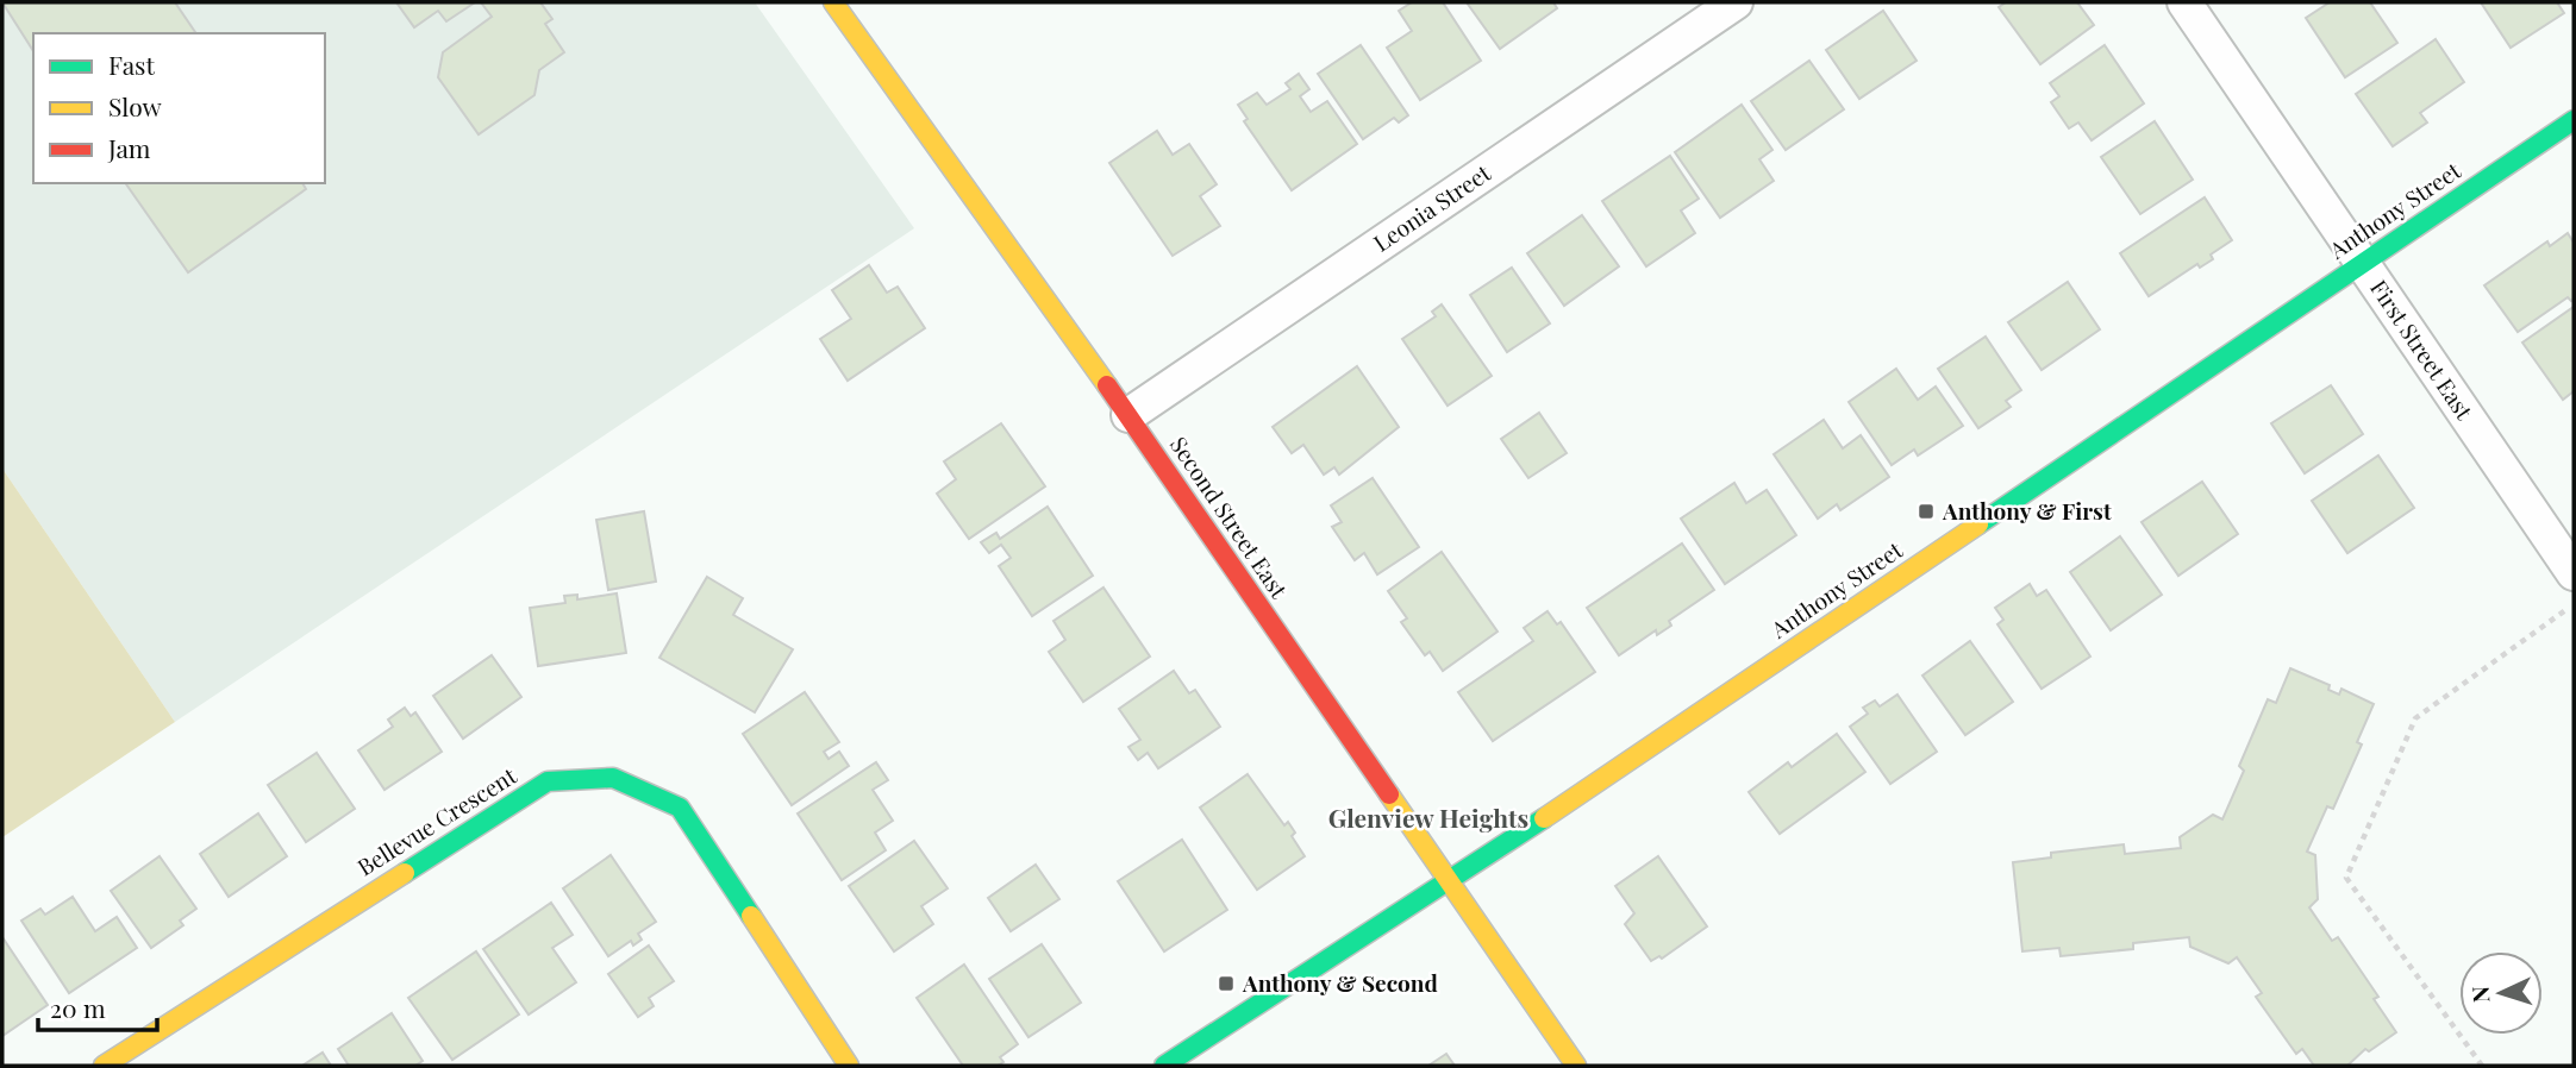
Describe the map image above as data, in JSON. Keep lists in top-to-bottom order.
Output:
{
  "streets": {
    "street": [
      "Leonia Street",
      "Anthony Street",
      "First Street East",
      "Second Street East",
      "Bellevue Crescent"
    ]
  },
  "crossings": [
    ["Leonia Street", "Second Street East"],
    ["Anthony Street", "First Street East"],
    ["Anthony Street", "Second Street East"]
  ],
  "districts": ["Glenview Heights"],
  "places": {
    "transit": ["Anthony & First", "Anthony & Second"]
  },
  "legend": ["Fast", "Slow", "Jam"],
  "scale_bar": "20 m",
  "north": "left"
}
